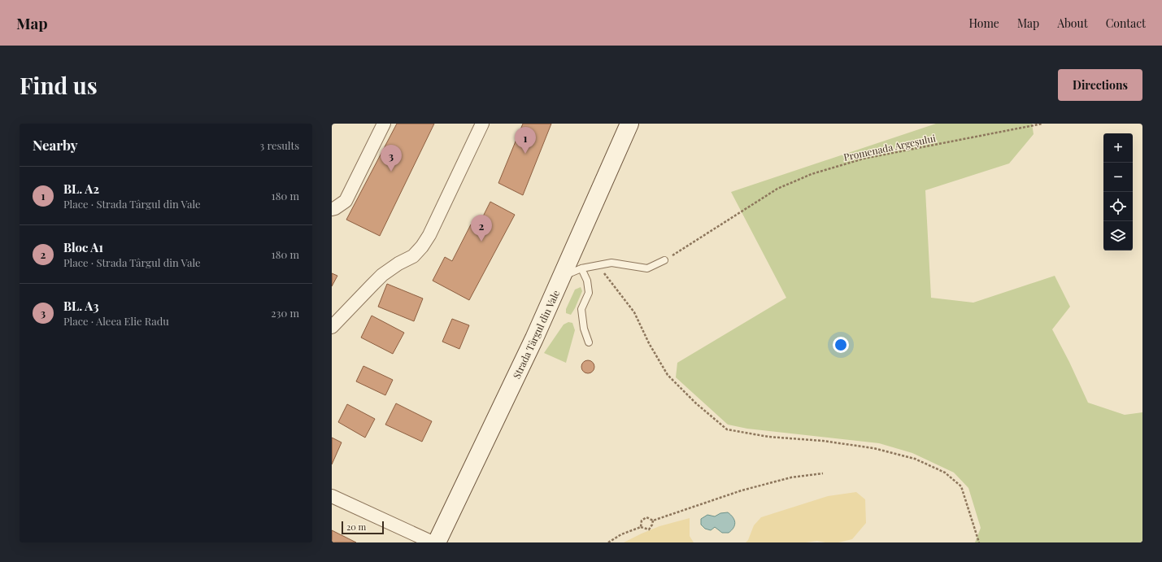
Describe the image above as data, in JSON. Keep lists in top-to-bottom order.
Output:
{
  "streets": {
    "street": ["Strada Târgul din Vale"],
    "path": ["Promenada Argeșului"]
  },
  "scale_bar": "20 m",
  "page": {
    "header": "Map",
    "nav": [
      "Home",
      "Map",
      "About",
      "Contact"
    ],
    "buttons": "Directions",
    "title": "Find us",
    "heading": ["Nearby", "3 results"],
    "pins": ["1", "3", "2"],
    "map_buttons": ["+", "−"],
    "list": [
      {
        "mark": "1",
        "name": "BL. A2",
        "note": "Place · Strada Târgul din Vale",
        "value": "180 m"
      },
      {
        "mark": "2",
        "name": "Bloc A1",
        "note": "Place · Strada Târgul din Vale",
        "value": "180 m"
      },
      {
        "mark": "3",
        "name": "BL. A3",
        "note": "Place · Aleea Elie Radu",
        "value": "230 m"
      }
    ],
    "scale": "20 m"
  }
}
